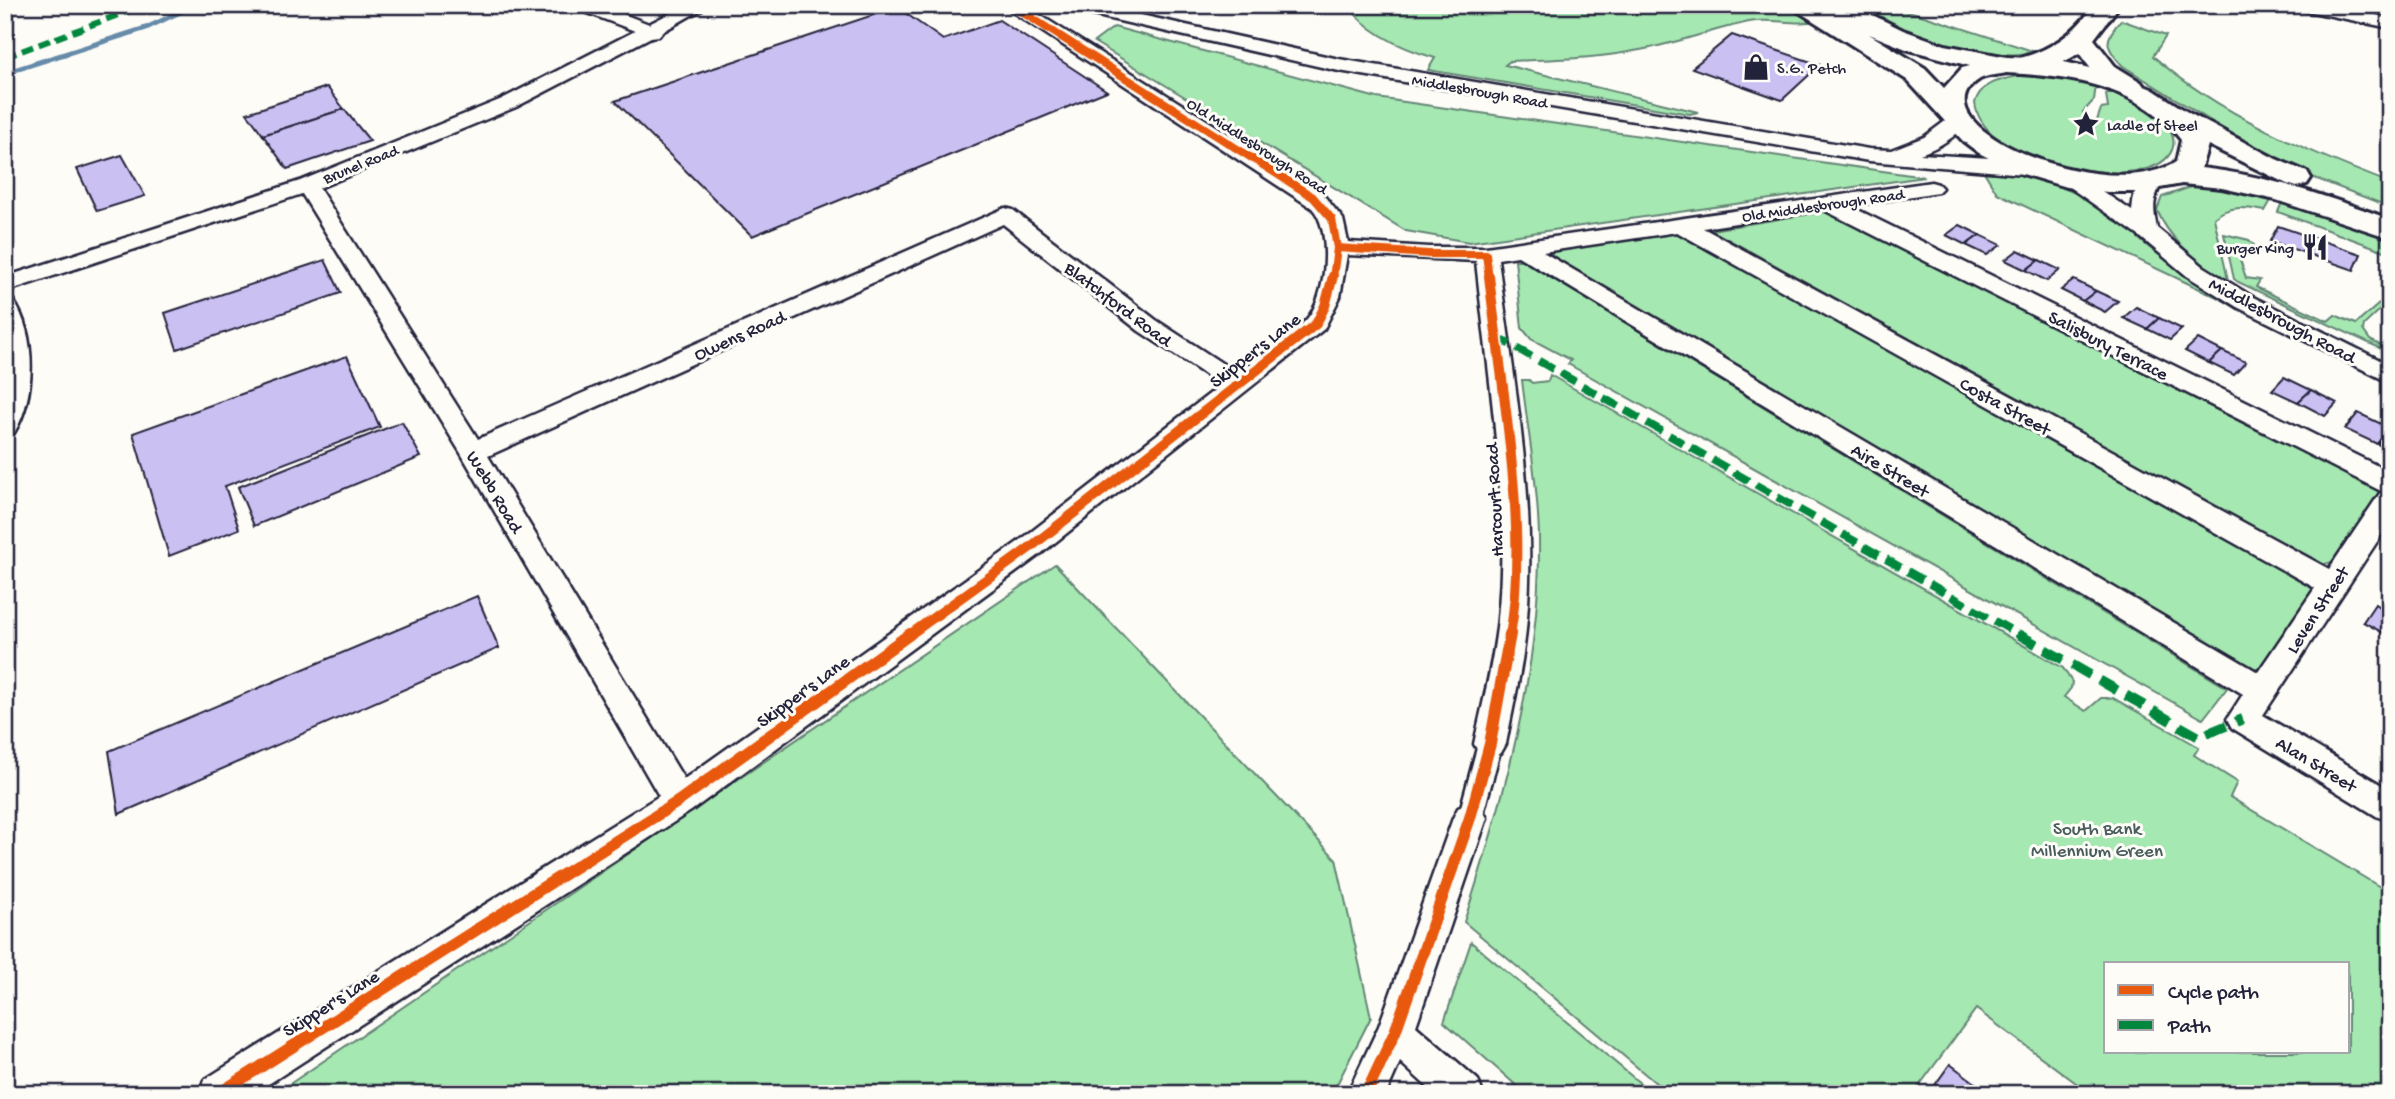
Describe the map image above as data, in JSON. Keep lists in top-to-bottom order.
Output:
{
  "streets": {
    "street": [
      "Middlesbrough Road",
      "Old Middlesbrough Road",
      "Brunel Road",
      "Blatchford Road",
      "Owens Road",
      "Salisbury Terrace",
      "Skipper's Lane",
      "Costa Street",
      "Aire Street",
      "Webb Road",
      "Harcourt Road",
      "Leven Street",
      "Alan Street"
    ]
  },
  "crossings": [
    ["Old Middlesbrough Road", "Salisbury Terrace"],
    ["Old Middlesbrough Road", "Skipper's Lane"],
    ["Old Middlesbrough Road", "Costa Street"],
    ["Old Middlesbrough Road", "Aire Street"],
    ["Old Middlesbrough Road", "Harcourt Road"],
    ["Brunel Road", "Webb Road"],
    ["Blatchford Road", "Owens Road"],
    ["Blatchford Road", "Skipper's Lane"],
    ["Owens Road", "Webb Road"],
    ["Skipper's Lane", "Webb Road"],
    ["Costa Street", "Leven Street"],
    ["Aire Street", "Leven Street"],
    ["Leven Street", "Alan Street"]
  ],
  "parks": ["South Bank Millennium Green"],
  "places": {
    "shop": ["S.G. Petch"],
    "place": ["Ladle of Steel"],
    "restaurant": ["Burger King"]
  },
  "legend": ["Cycle path", "Path"]
}
